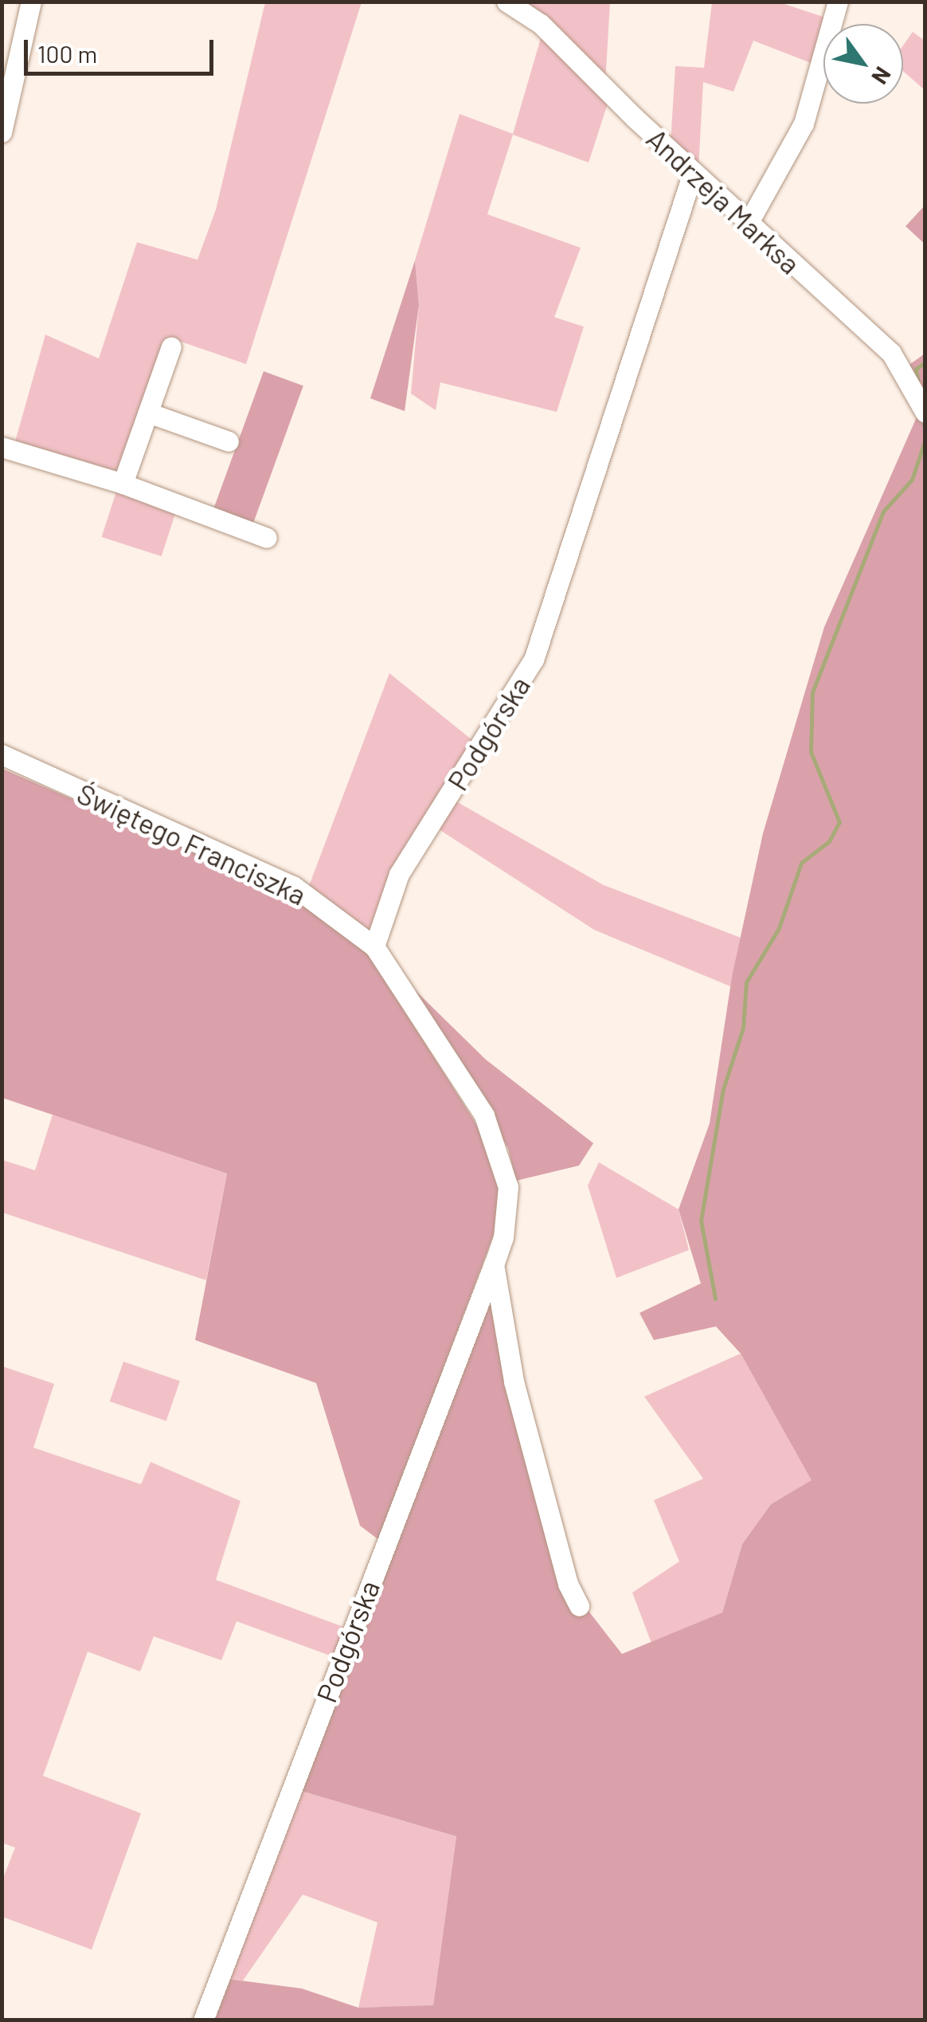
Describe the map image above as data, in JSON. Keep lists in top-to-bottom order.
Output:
{
  "streets": {
    "street": ["Andrzeja Marksa", "Podgórska", "Świętego Franciszka"]
  },
  "crossings": [
    ["Andrzeja Marksa", "Podgórska"],
    ["Podgórska", "Świętego Franciszka"]
  ],
  "scale_bar": "100 m",
  "north": "bottom right"
}
